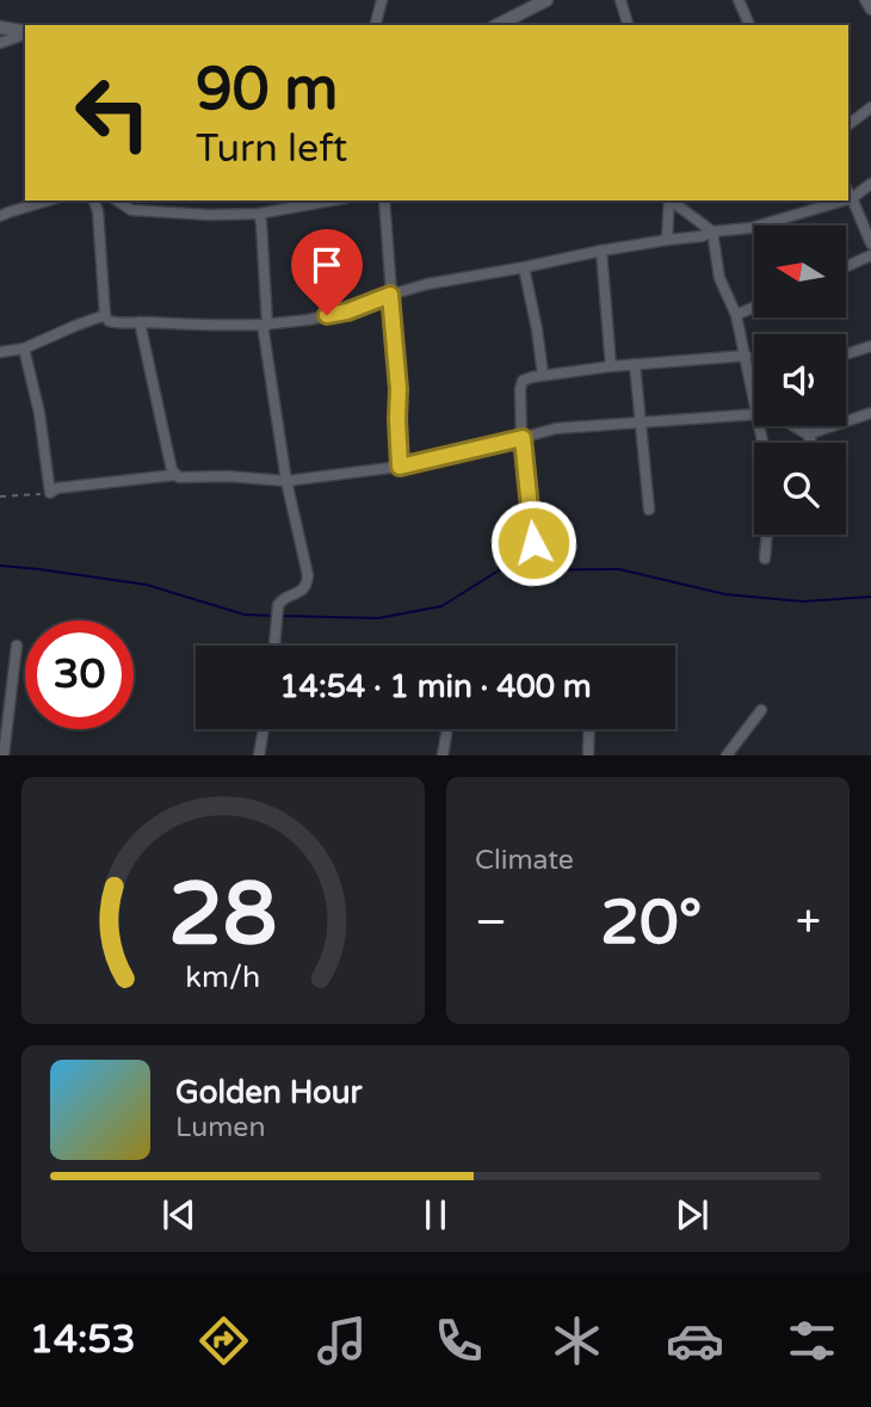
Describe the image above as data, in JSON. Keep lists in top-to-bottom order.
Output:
{
  "north": "left",
  "page": {
    "turn": ["90 m", "Turn left"],
    "limit": "30",
    "trip": "14:54 · 1 min · 400 m",
    "tile": "Climate",
    "heat": ["−", "20°", "+"],
    "song": ["Golden Hour", "Lumen"],
    "tabs": "14:53",
    "gauge": ["28", "km/h"]
  }
}
